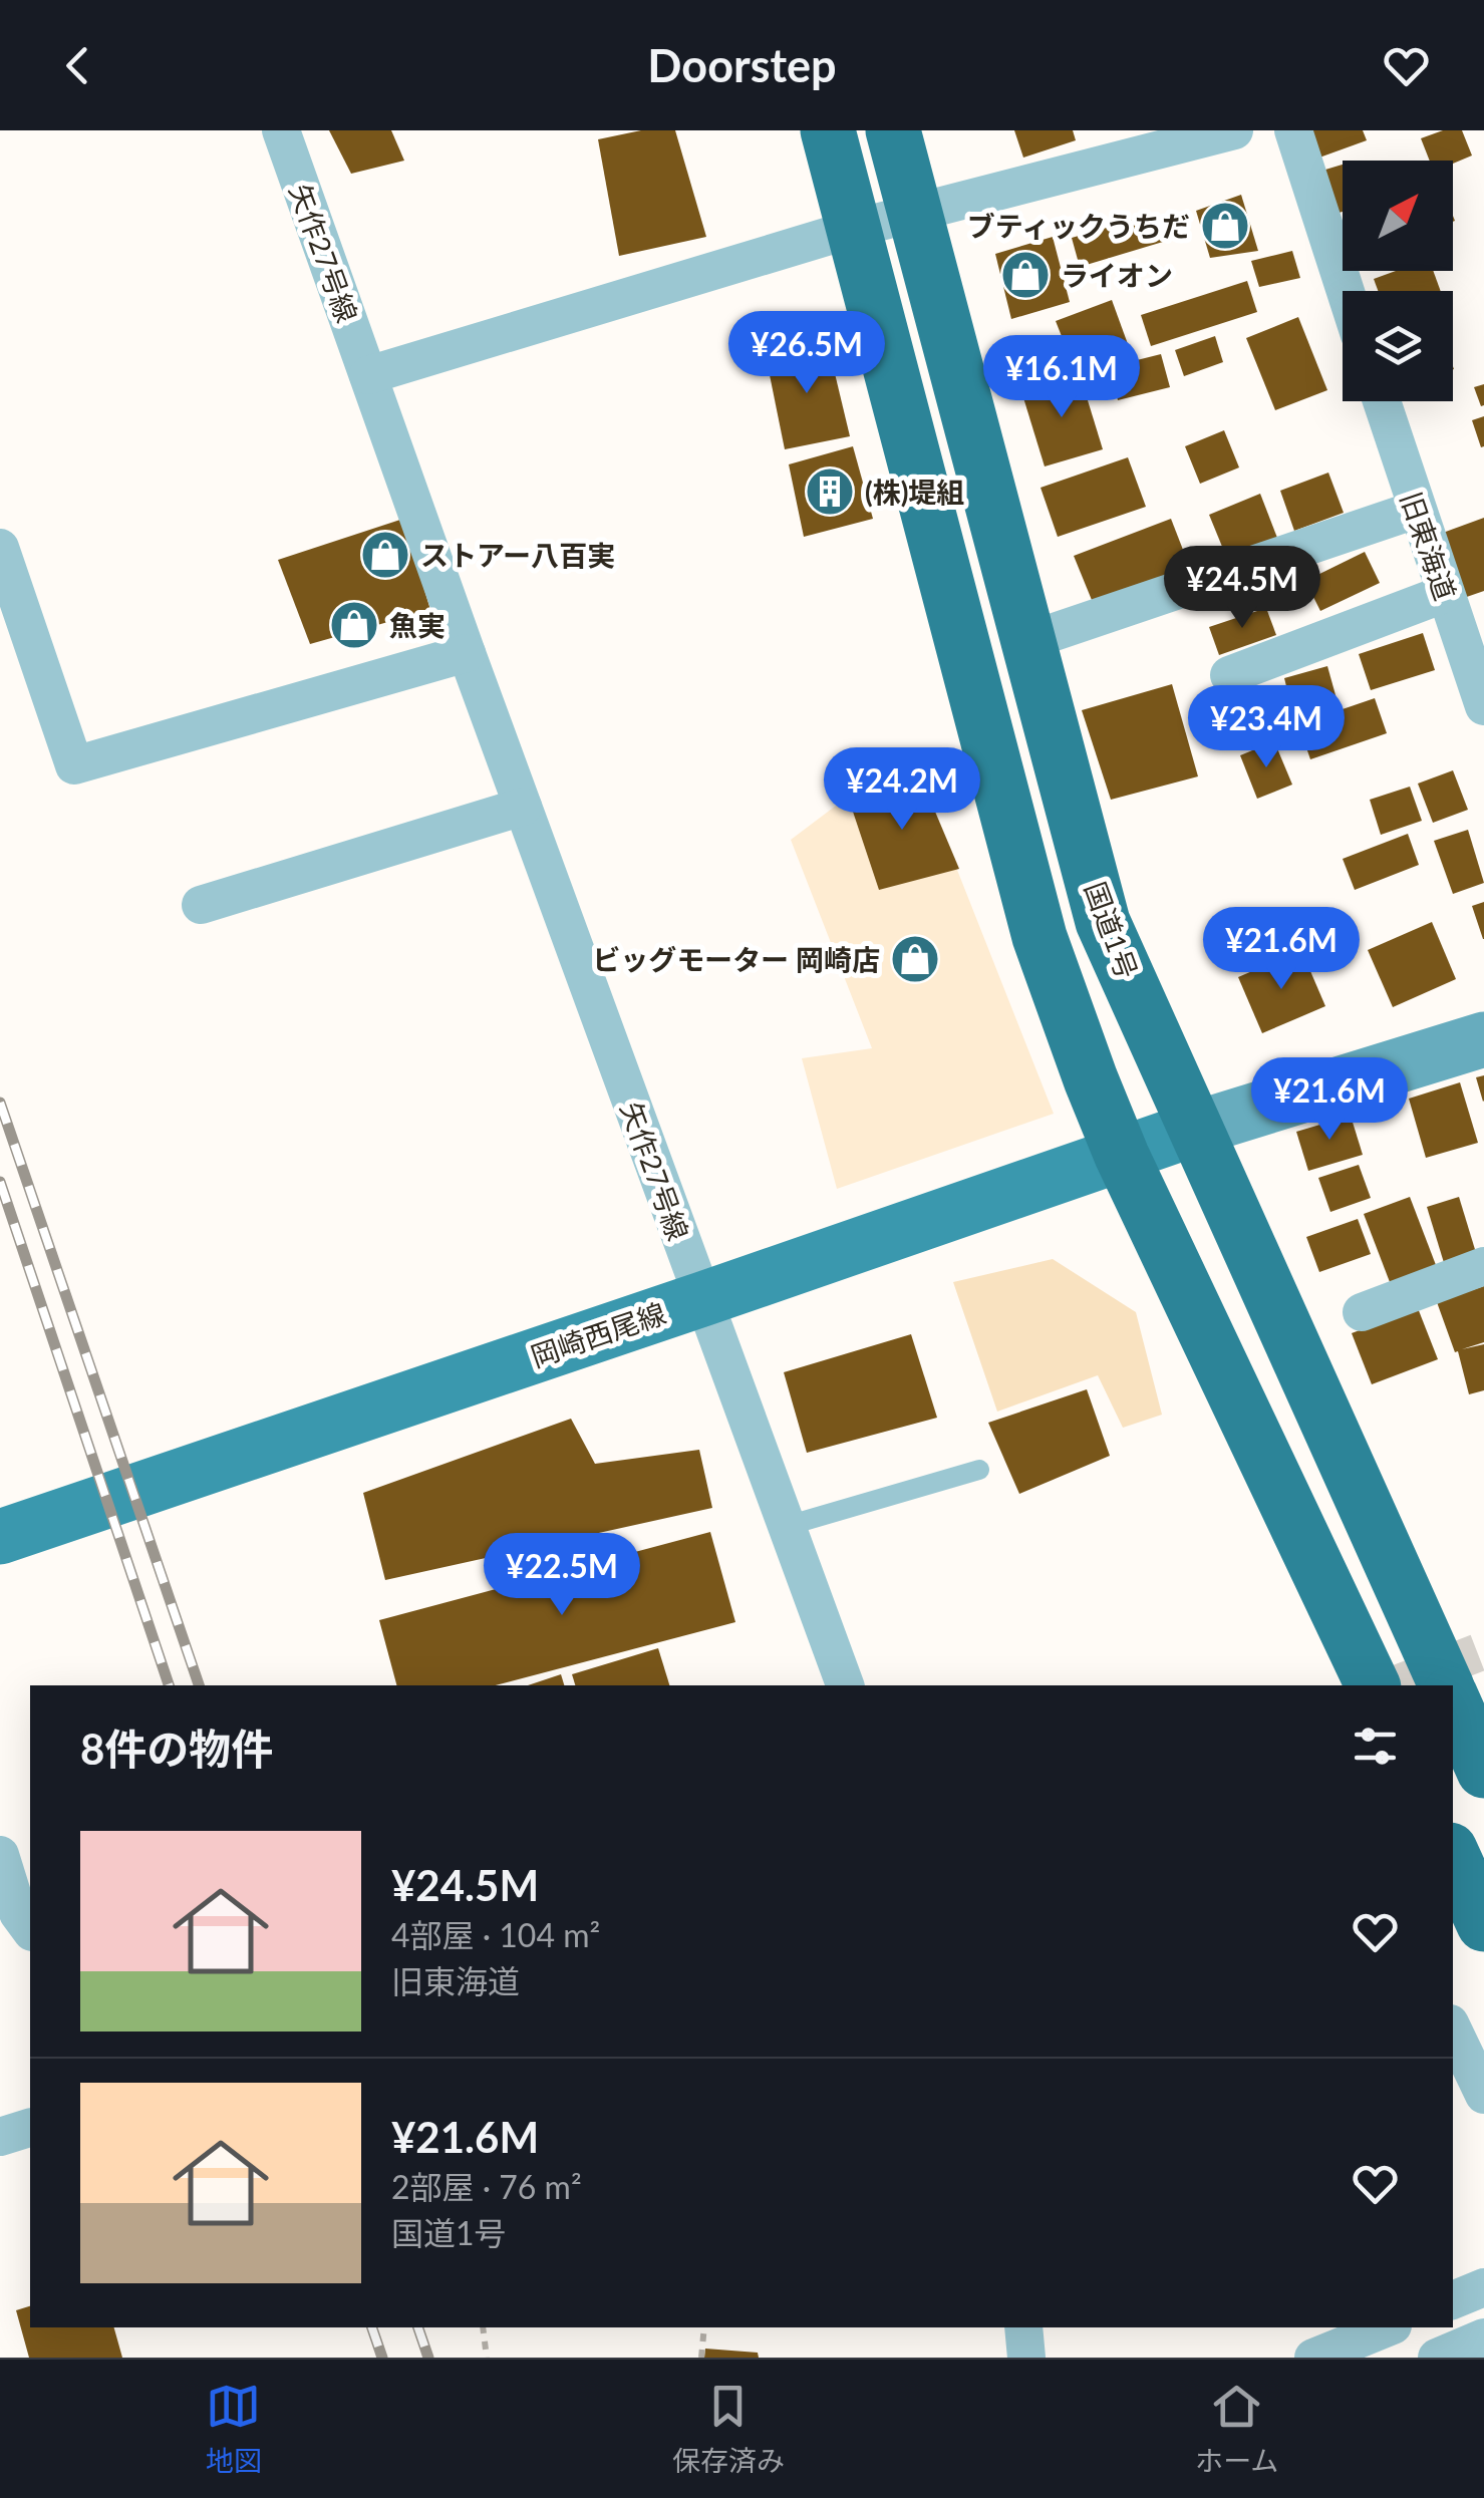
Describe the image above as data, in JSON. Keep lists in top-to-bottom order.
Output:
{
  "streets": {
    "highway": ["国道1号"],
    "main road": ["岡崎西尾線"],
    "street": ["矢作27号線", "旧東海道"]
  },
  "crossings": [
    ["矢作27号線", "岡崎西尾線"],
    ["国道1号", "岡崎西尾線"]
  ],
  "places": {
    "shop": [
      "ブティックうちだ",
      "ライオン",
      "ストアー八百実",
      "魚実",
      "ビッグモーター 岡崎店"
    ],
    "building": ["(株)堤組"]
  },
  "north": "top right",
  "page": {
    "header": "Doorstep",
    "price": [
      "¥26.5M",
      "¥16.1M",
      "¥24.5M",
      "¥23.4M",
      "¥24.2M",
      "¥21.6M",
      "¥21.6M",
      "¥22.5M"
    ],
    "heading": "8件の物件",
    "list": [
      {
        "name": "¥24.5M",
        "note": "4部屋 · 104 m² · 旧東海道"
      },
      {
        "name": "¥21.6M",
        "note": "2部屋 · 76 m² · 国道1号"
      }
    ],
    "tabs": ["地図", "保存済み", "ホーム"]
  }
}
